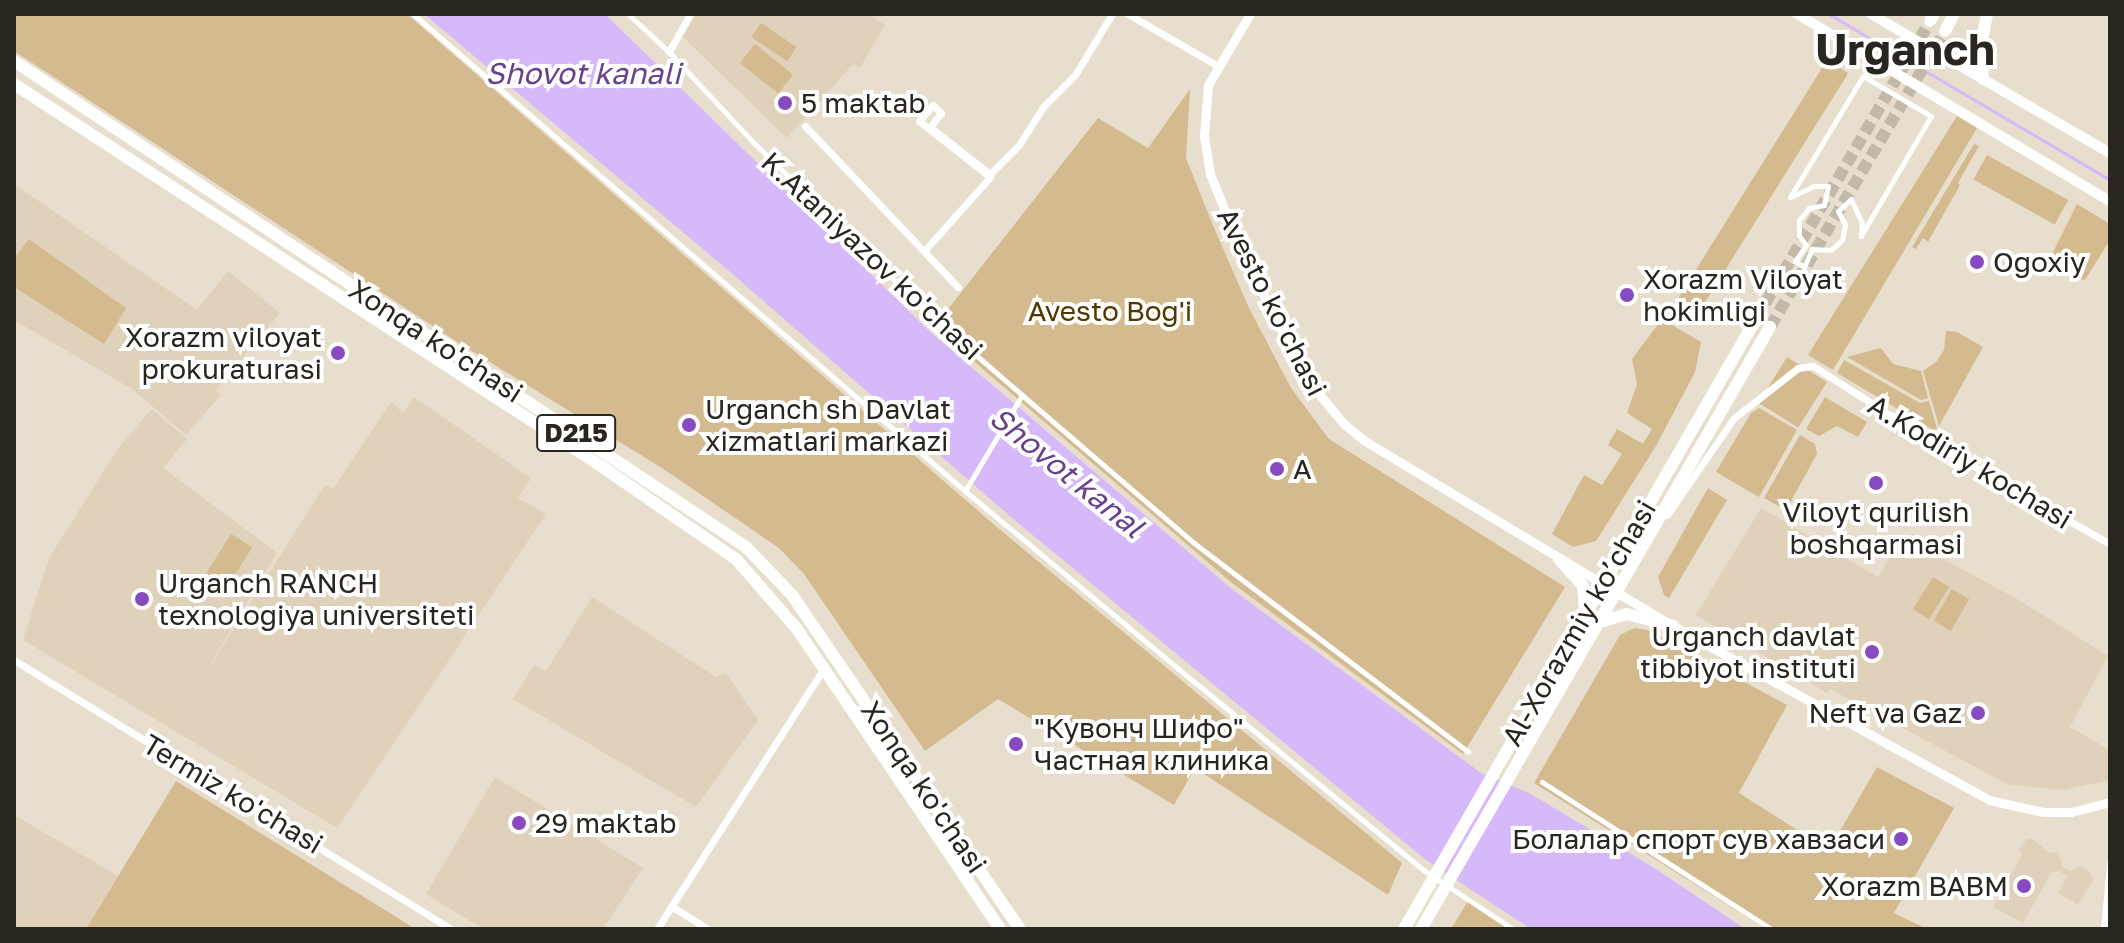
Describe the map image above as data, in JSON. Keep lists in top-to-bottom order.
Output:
{
  "streets": {
    "main road": ["Xonqa ko'chasi", "D215", "Al-Xorazmiy ko’chasi"],
    "street": [
      "K.Ataniyazov ko'chasi",
      "Avesto ko'chasi",
      "A.Kodiriy kochasi",
      "Termiz ko'chasi"
    ]
  },
  "crossings": [
    ["Avesto ko'chasi", "Al-Xorazmiy ko’chasi"],
    ["A.Kodiriy kochasi", "Al-Xorazmiy ko’chasi"]
  ],
  "districts": ["Urganch"],
  "water": ["Shovot kanali", "Shovot kanal"],
  "parks": ["Avesto Bog'i"],
  "places": [
    "5 maktab",
    "Ogoxiy",
    "Xorazm Viloyat hokimligi",
    "Xorazm viloyat prokuraturasi",
    "Urganch sh Davlat xizmatlari markazi",
    "A",
    "Viloyt qurilish boshqarmasi",
    "Urganch RANCH texnologiya universiteti",
    "Urganch davlat tibbiyot instituti",
    "Neft va Gaz",
    "\"Кувонч Шифо\" Частная клиника",
    "29 maktab",
    "Болалар спорт сув хавзаси",
    "Xorazm BABM"
  ]
}
